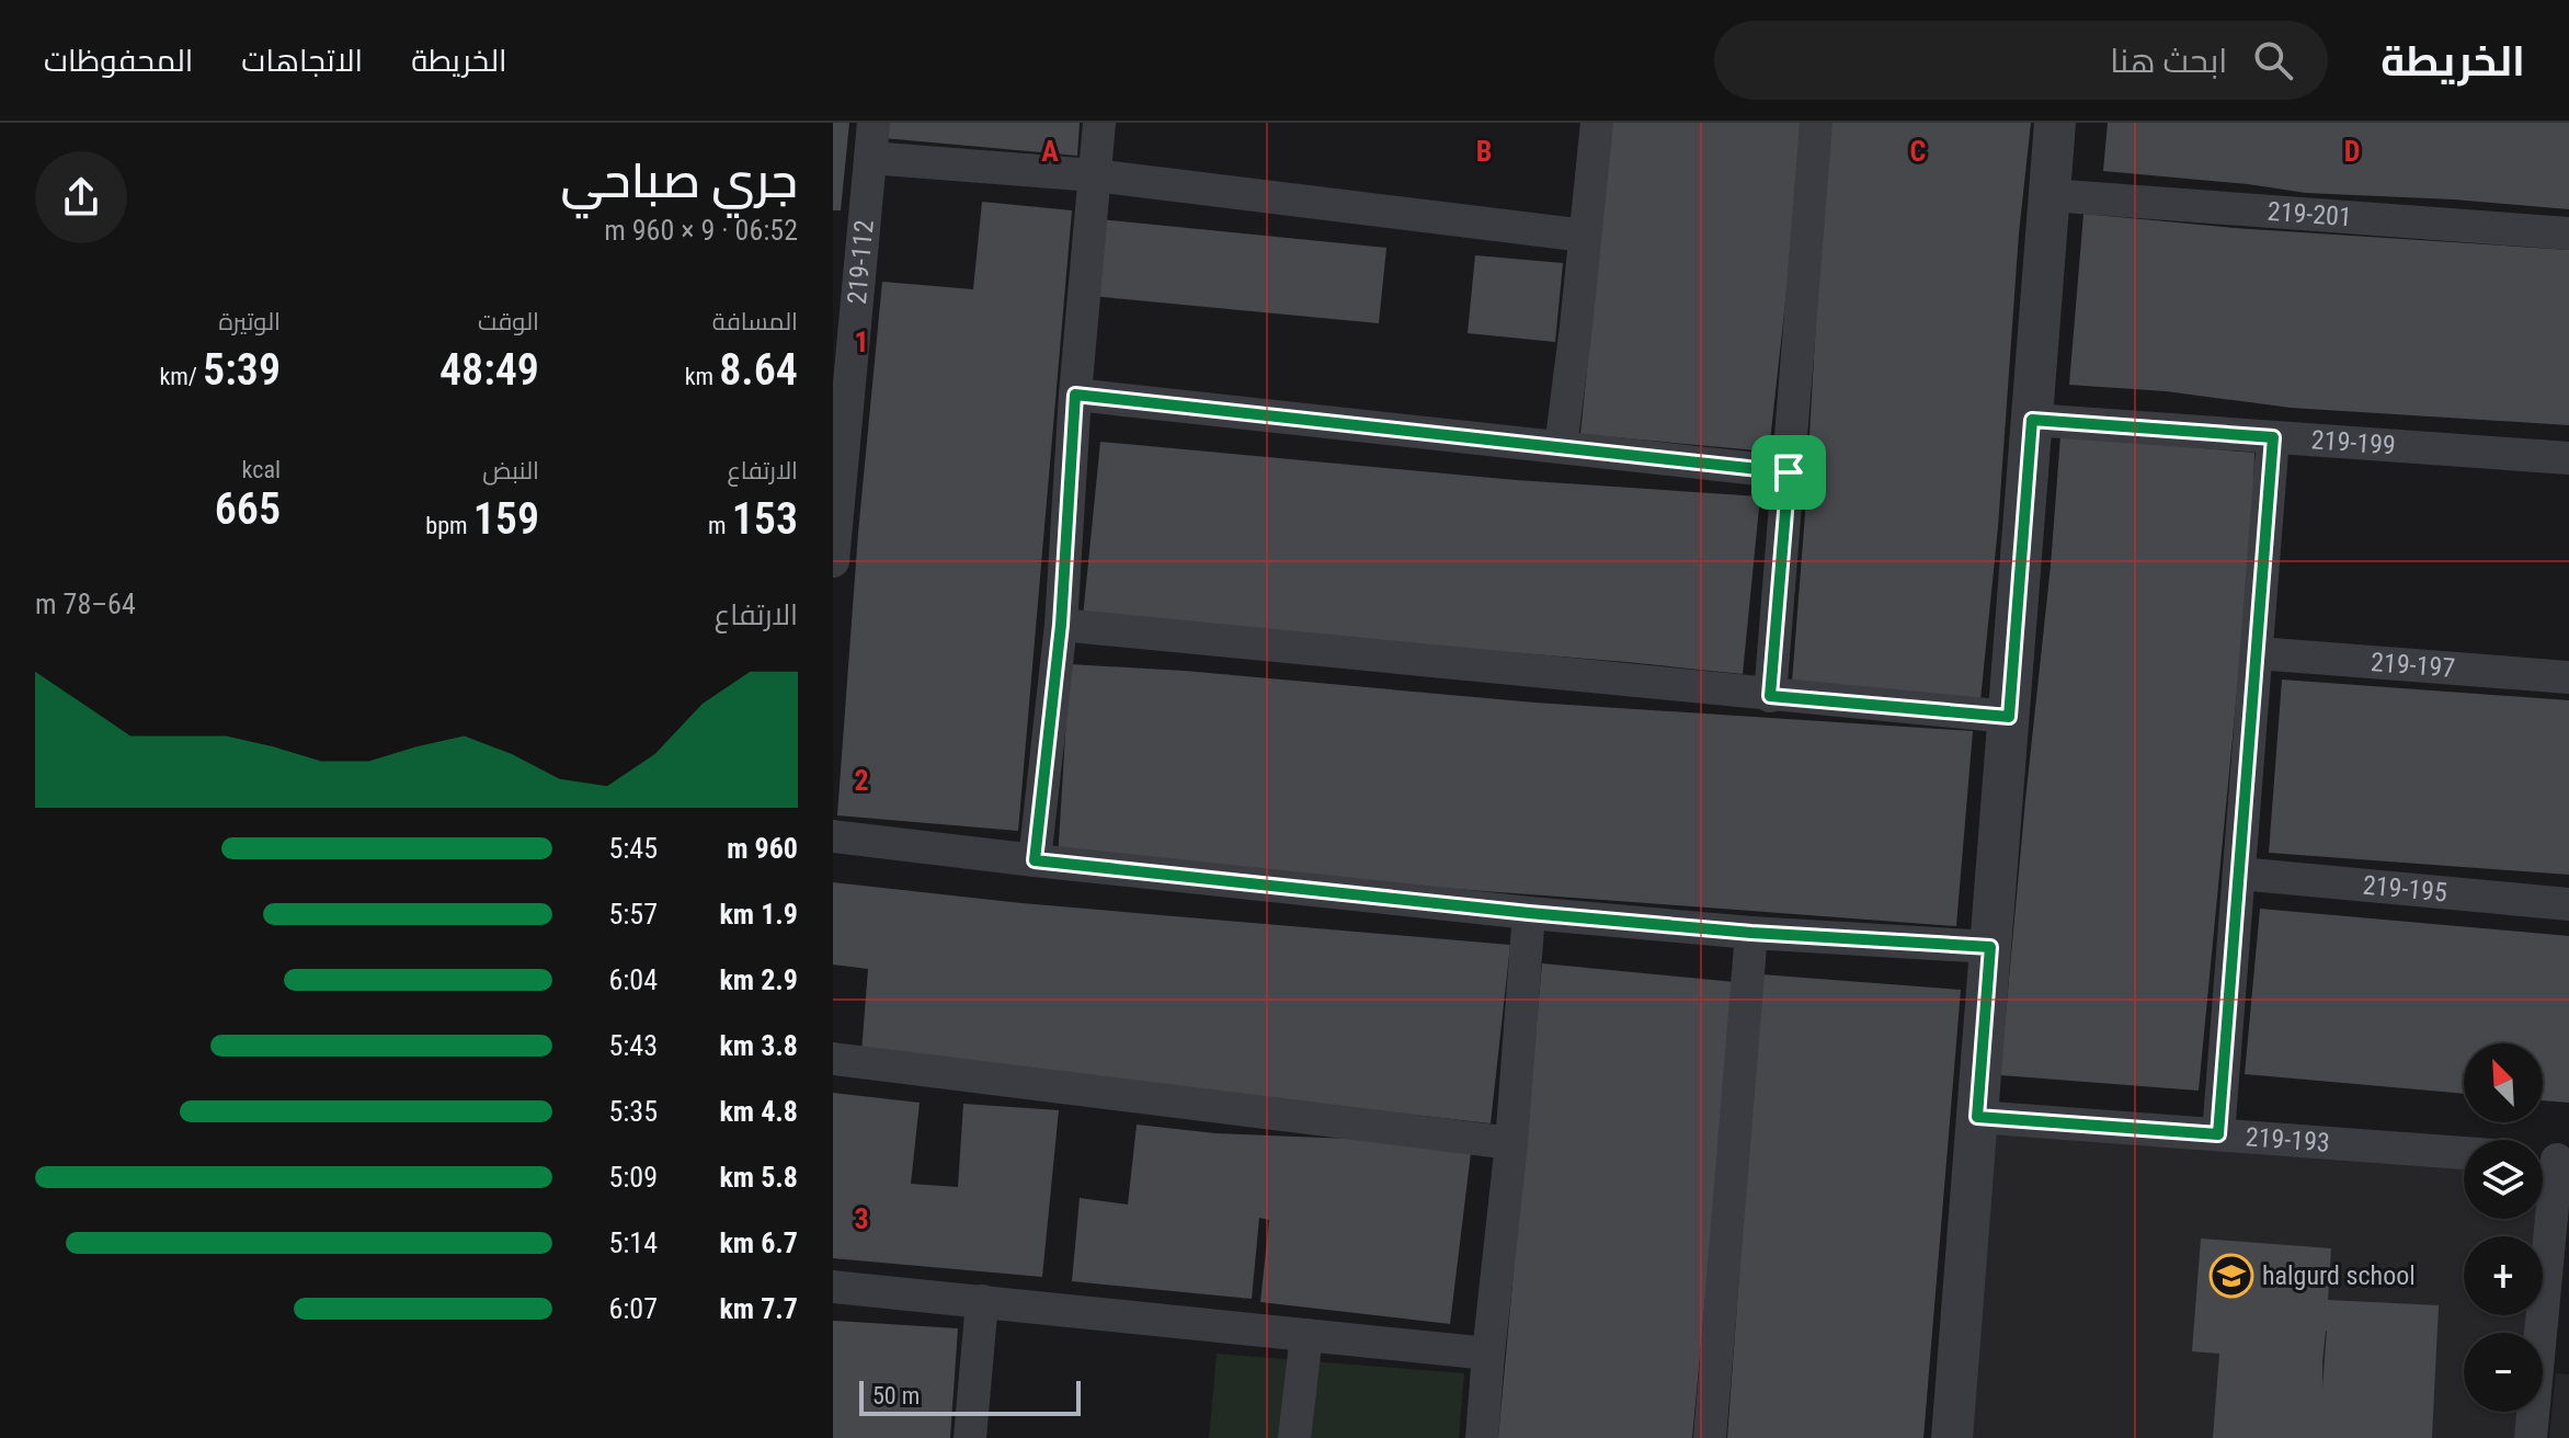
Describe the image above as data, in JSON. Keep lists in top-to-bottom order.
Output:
{
  "streets": {
    "street": [
      "219-201",
      "219-112",
      "219-199",
      "219-197",
      "219-195",
      "219-193"
    ]
  },
  "places": {
    "school or university": ["halgurd school"]
  },
  "scale_bar": "50 m",
  "north": "top left",
  "page": {
    "header": "الخريطة",
    "search": "ابحث هنا",
    "nav": ["الخريطة", "الاتجاهات", "المحفوظات"],
    "heading": ["جري صباحي", "06:52 · 9 × 960 m"],
    "stats": [
      ["المسافة", "8.64 km"],
      ["الوقت", "48:49"],
      ["الوتيرة", "5:39 /km"],
      ["الارتفاع", "153 m"],
      ["النبض", "159 bpm"],
      ["kcal", "665"]
    ],
    "chart": ["الارتفاع", "64–78 m"],
    "list": [
      {
        "name": "960 m",
        "note": "5:45"
      },
      {
        "name": "1.9 km",
        "note": "5:57"
      },
      {
        "name": "2.9 km",
        "note": "6:04"
      },
      {
        "name": "3.8 km",
        "note": "5:43"
      },
      {
        "name": "4.8 km",
        "note": "5:35"
      },
      {
        "name": "5.8 km",
        "note": "5:09"
      },
      {
        "name": "6.7 km",
        "note": "5:14"
      },
      {
        "name": "7.7 km",
        "note": "6:07"
      }
    ],
    "map_buttons": ["+", "−"],
    "scale": "50 m"
  },
  "grid": {
    "columns": [
      "A",
      "B",
      "C",
      "D"
    ],
    "rows": ["1", "2", "3"]
  }
}
